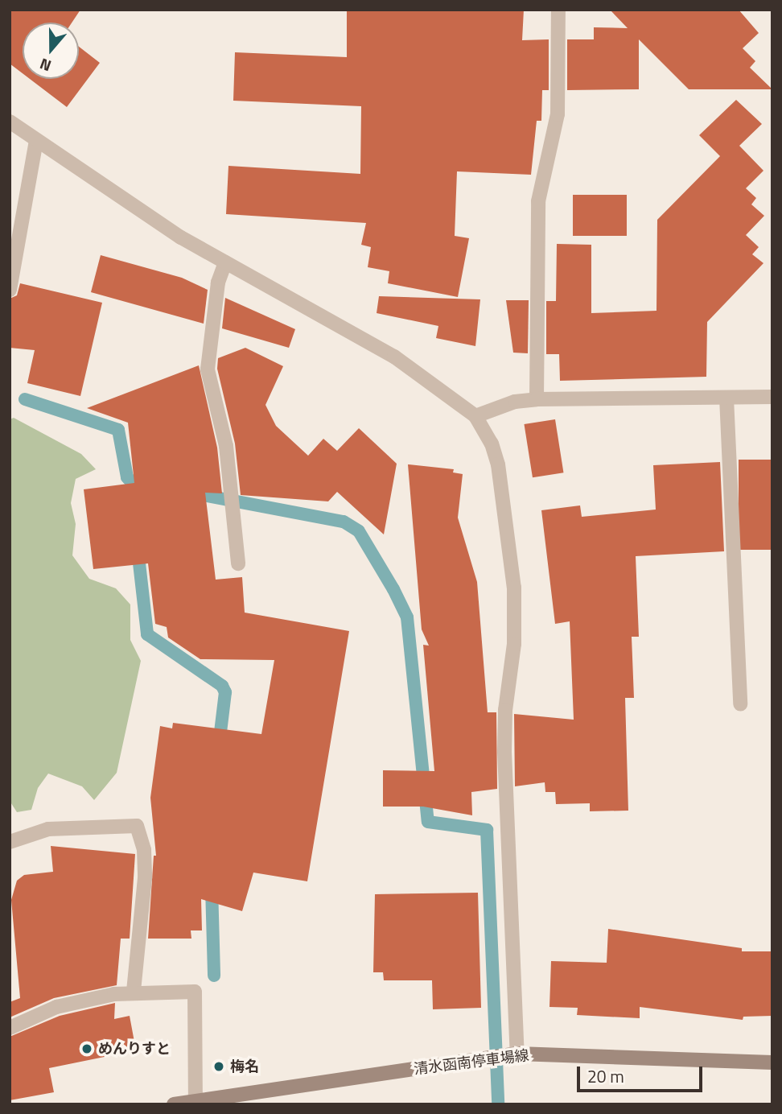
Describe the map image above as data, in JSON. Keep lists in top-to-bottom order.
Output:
{
  "streets": {
    "main road": ["清水函南停車場線"]
  },
  "places": ["めんりすと", "梅名"],
  "scale_bar": "20 m",
  "north": "bottom"
}
